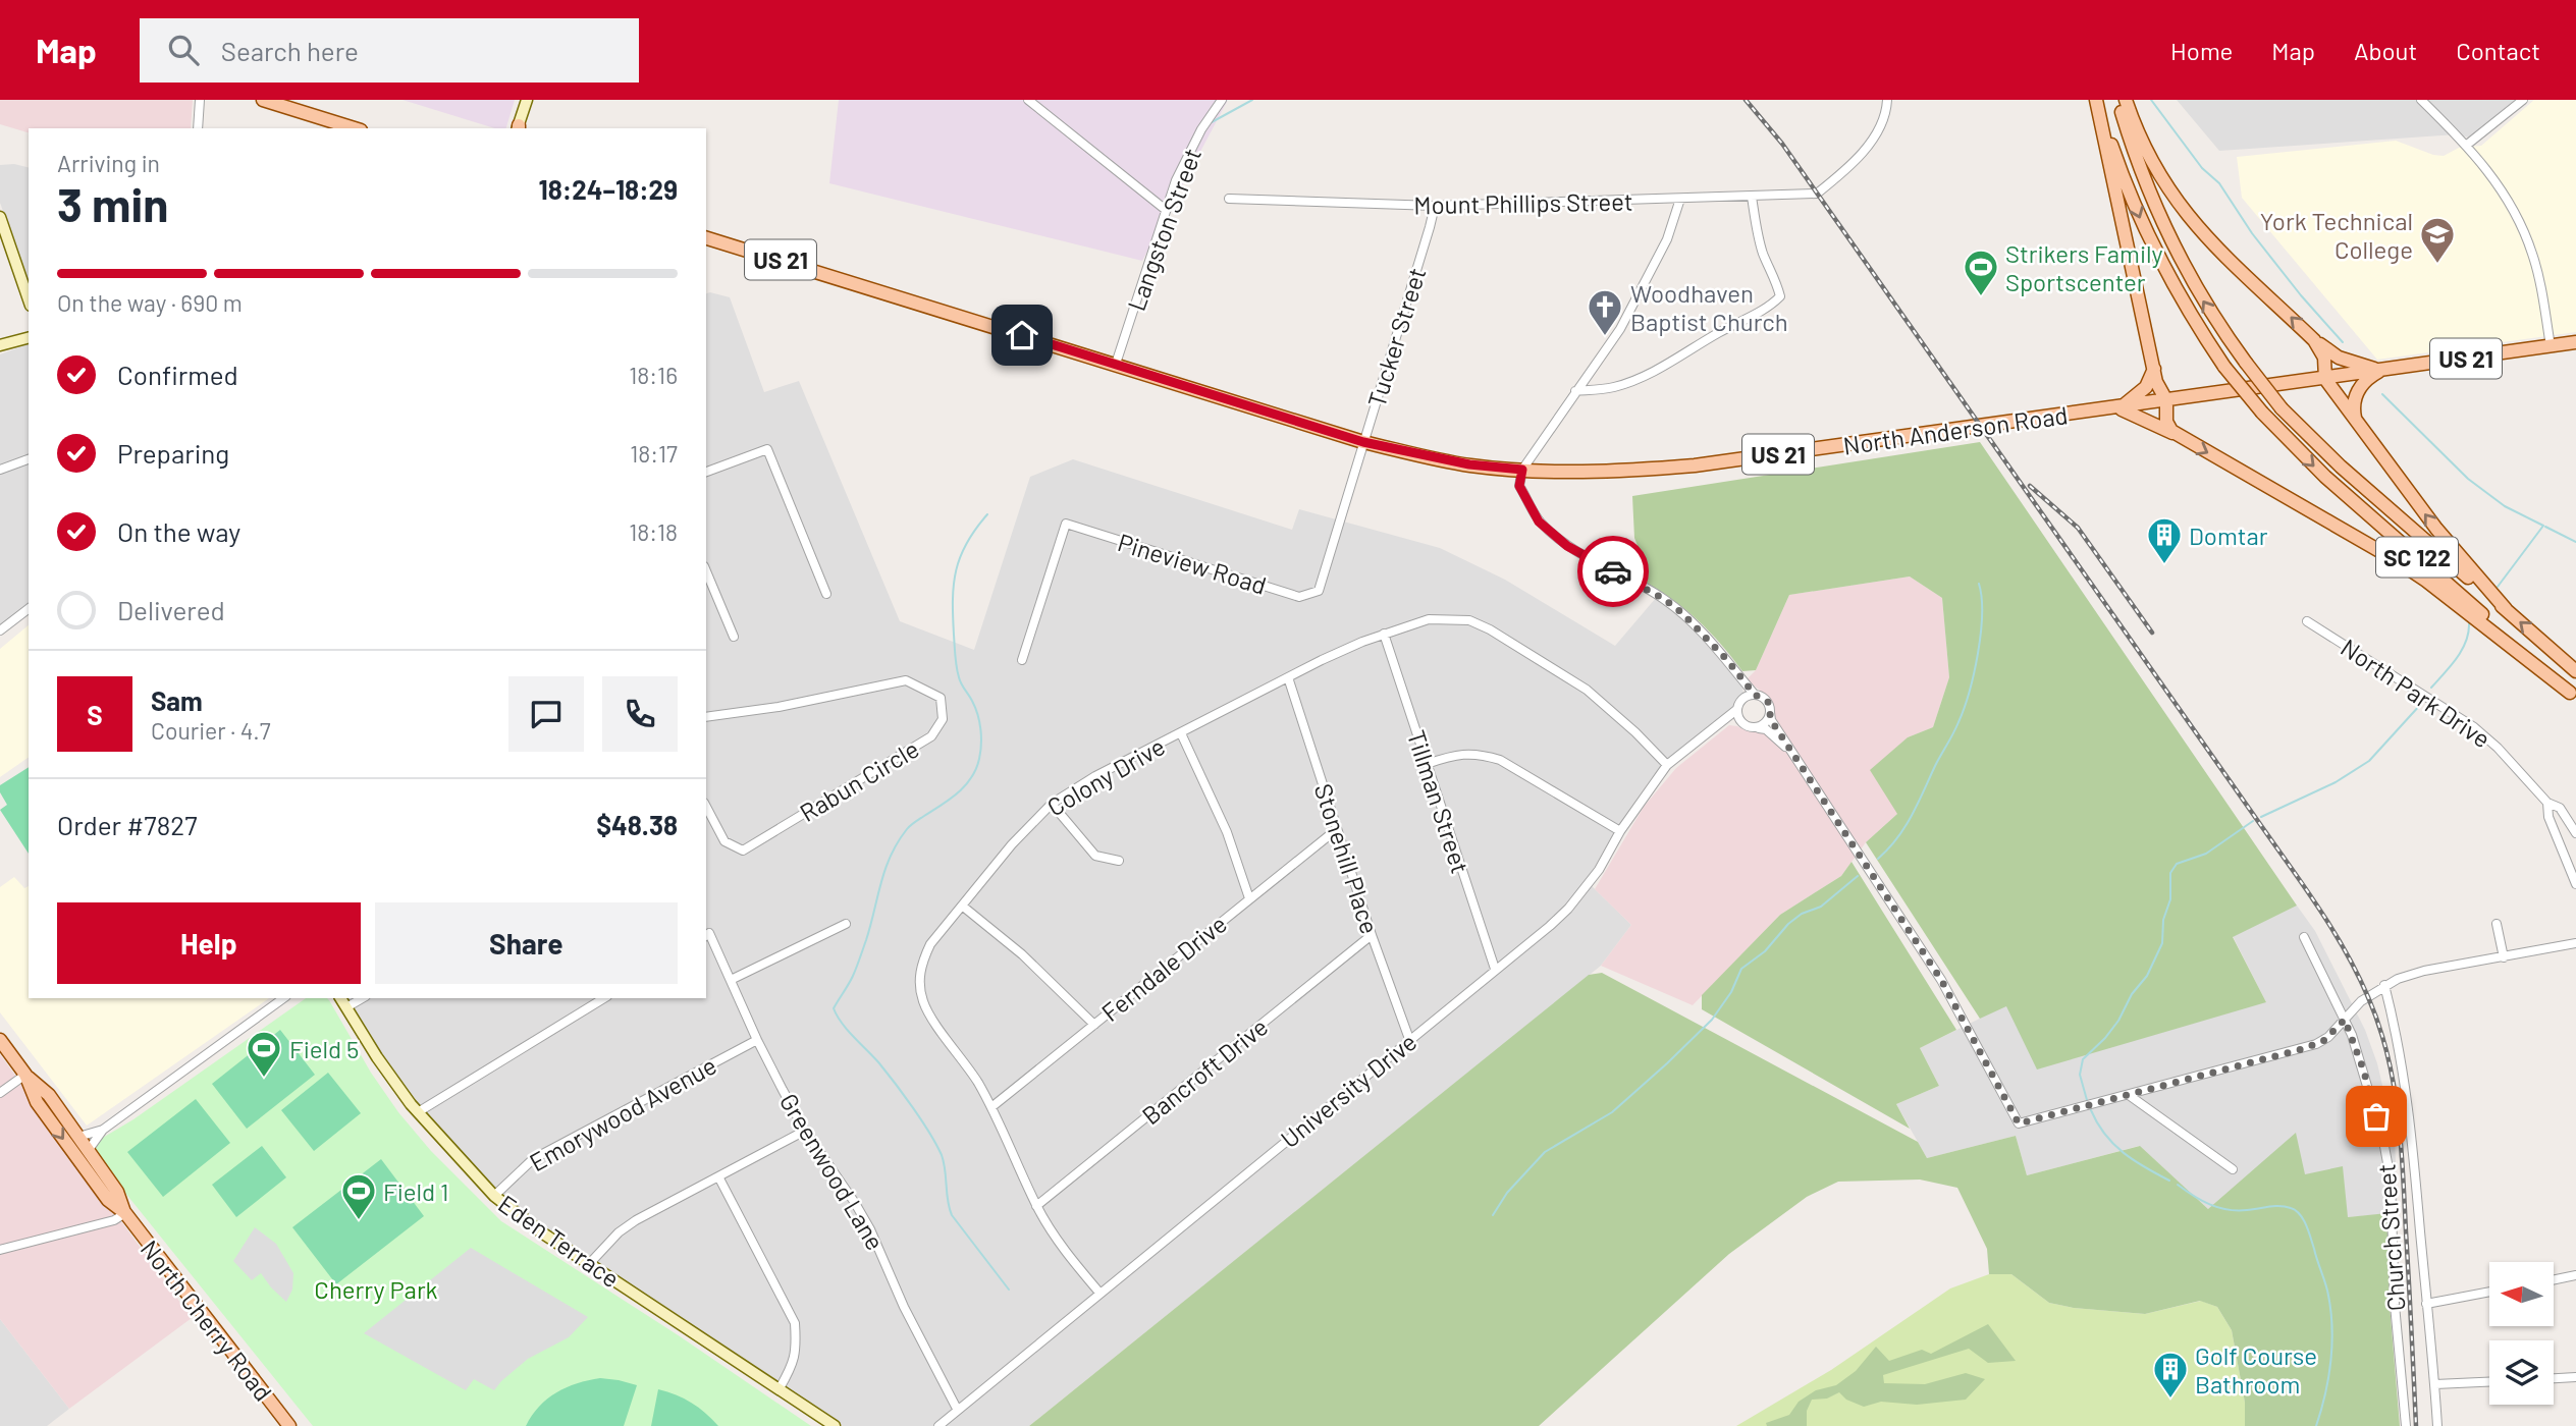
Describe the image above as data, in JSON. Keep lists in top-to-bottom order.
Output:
{
  "streets": {
    "main road": [
      "US 21",
      "North Anderson Road",
      "SC 122",
      "North Cherry Road"
    ],
    "street": [
      "Mount Phillips Street",
      "Langston Street",
      "Tucker Street",
      "Pineview Road",
      "North Park Drive",
      "Colony Drive",
      "Rabun Circle",
      "Tillman Street",
      "Stonehill Place",
      "Ferndale Drive",
      "Bancroft Drive",
      "University Drive",
      "Emorywood Avenue",
      "Greenwood Lane",
      "Church Street",
      "Eden Terrace"
    ]
  },
  "crossings": [
    ["Mount Phillips Street", "Tucker Street"],
    ["Langston Street", "North Anderson Road"],
    ["US 21", "North Anderson Road"],
    ["Tucker Street", "North Anderson Road"],
    ["Tucker Street", "Pineview Road"],
    ["Colony Drive", "Tillman Street"],
    ["Colony Drive", "Stonehill Place"],
    ["Colony Drive", "Ferndale Drive"],
    ["Colony Drive", "Bancroft Drive"],
    ["Colony Drive", "University Drive"],
    ["Tillman Street", "University Drive"],
    ["Stonehill Place", "Ferndale Drive"],
    ["Stonehill Place", "Bancroft Drive"],
    ["Stonehill Place", "University Drive"],
    ["University Drive", "Greenwood Lane"],
    ["Emorywood Avenue", "Greenwood Lane"],
    ["Emorywood Avenue", "Eden Terrace"]
  ],
  "parks": ["Cherry Park"],
  "places": {
    "school or university": ["York Technical College"],
    "sports": ["Strikers Family Sportscenter", "Field 5", "Field 1"],
    "church": ["Woodhaven Baptist Church"],
    "building": ["Domtar", "Golf Course Bathroom"]
  },
  "north": "left",
  "page": {
    "header": "Map",
    "search": "Search here",
    "nav": [
      "Home",
      "Map",
      "About",
      "Contact"
    ],
    "heading": ["3 min", "Arriving in", "18:24–18:29"],
    "panel": [
      "Sam",
      "Courier · 4.7",
      "Order #7827",
      "$48.38"
    ],
    "bar": "On the way · 690 m",
    "list": [
      ["Confirmed", "18:16"],
      ["Preparing", "18:17"],
      ["On the way", "18:18"],
      "Delivered"
    ],
    "round": "S",
    "buttons": ["Help", "Share"]
  }
}
